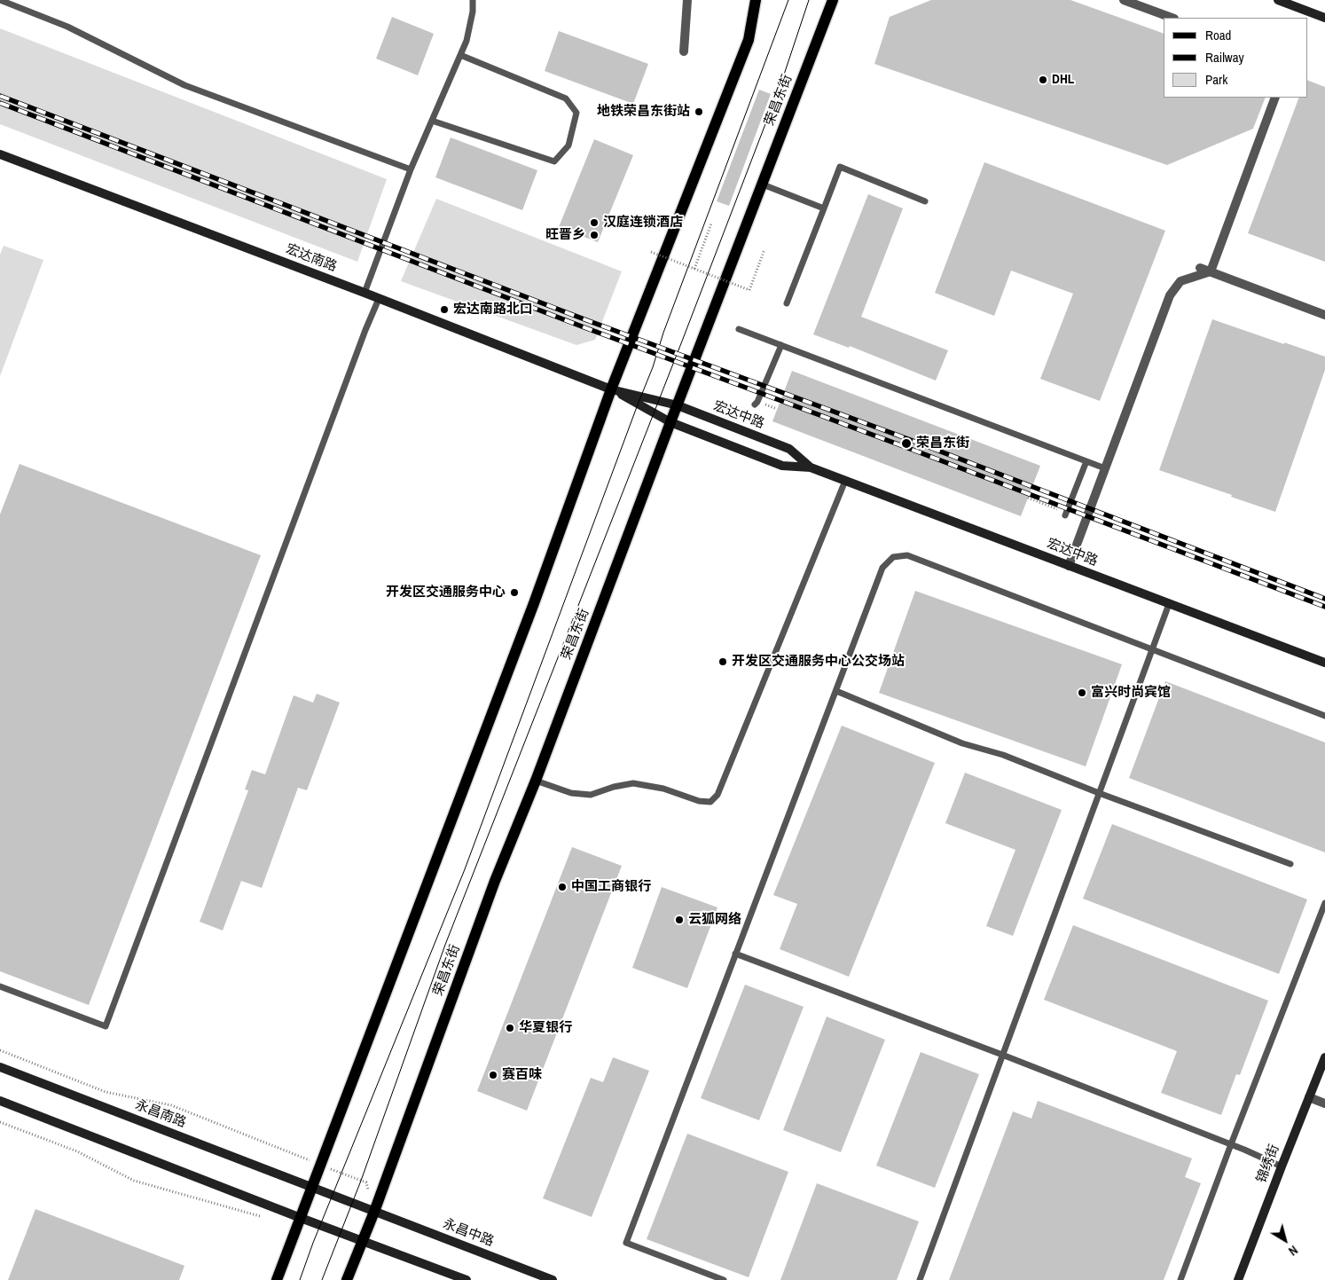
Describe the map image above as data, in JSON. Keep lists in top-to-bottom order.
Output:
{
  "streets": {
    "main road": ["荣昌东街"],
    "street": [
      "宏达南路",
      "宏达中路",
      "永昌南路",
      "锦绣街",
      "永昌中路"
    ]
  },
  "crossings": [
    ["荣昌东街", "宏达中路"],
    ["荣昌东街", "永昌南路"],
    ["荣昌东街", "永昌中路"],
    ["宏达南路", "宏达中路"],
    ["永昌南路", "永昌中路"]
  ],
  "places": [
    "DHL",
    "地铁荣昌东街站",
    "汉庭连锁酒店",
    "旺晋乡",
    "宏达南路北口",
    "荣昌东街",
    "开发区交通服务中心",
    "开发区交通服务中心公交场站",
    "富兴时尚宾馆",
    "中国工商银行",
    "云狐网络",
    "华夏银行",
    "赛百味"
  ],
  "legend": ["Road", "Railway", "Park"],
  "north": "bottom right"
}
